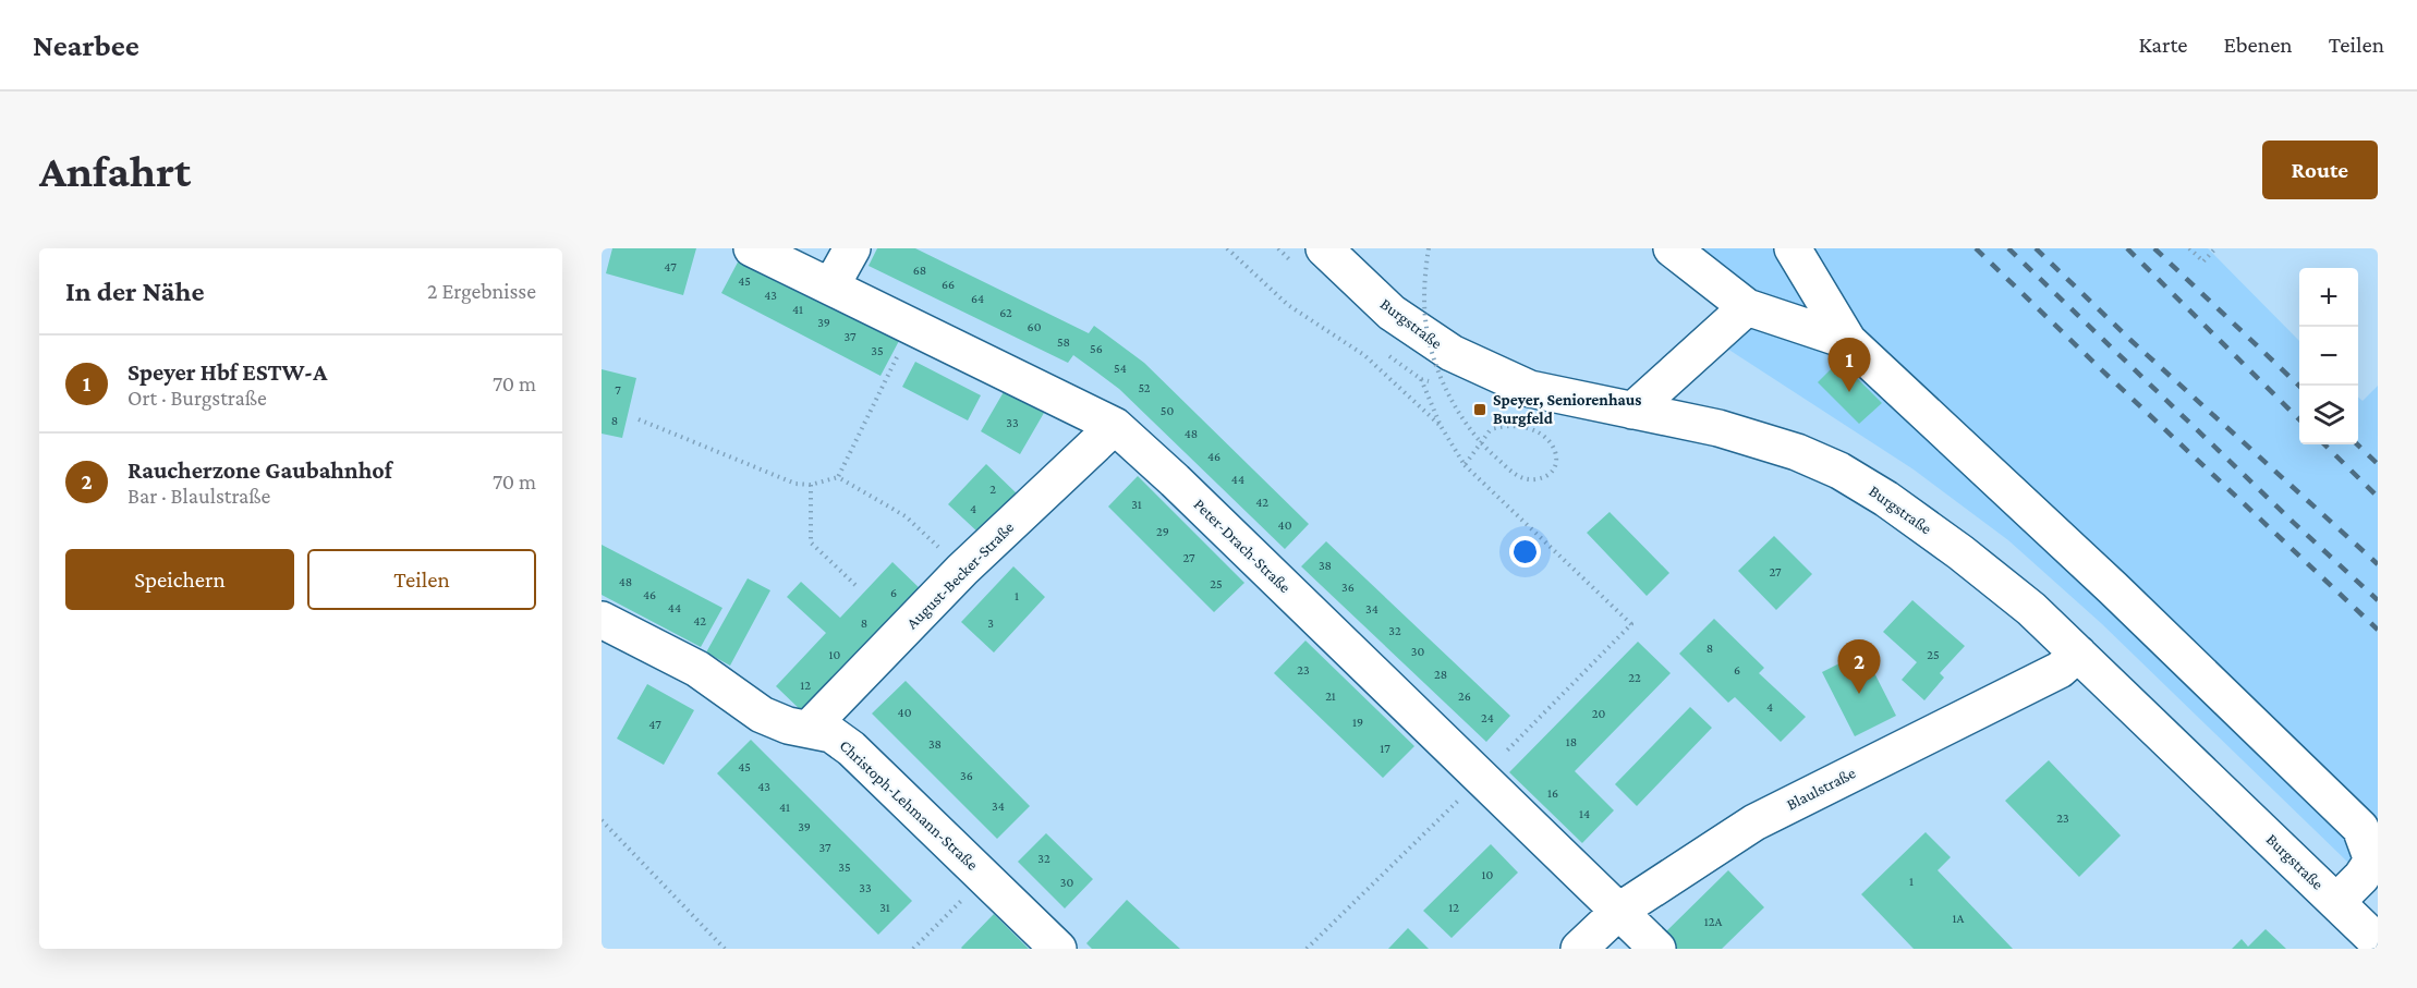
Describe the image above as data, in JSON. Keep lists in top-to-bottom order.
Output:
{
  "streets": {
    "street": [
      "Burgstraße",
      "Peter-Drach-Straße",
      "August-Becker-Straße",
      "Blaulstraße",
      "Christoph-Lehmann-Straße"
    ]
  },
  "crossings": [
    ["Burgstraße", "Blaulstraße"],
    ["Peter-Drach-Straße", "August-Becker-Straße"],
    ["Peter-Drach-Straße", "Blaulstraße"],
    ["August-Becker-Straße", "Christoph-Lehmann-Straße"]
  ],
  "places": {
    "transit": ["Speyer, Seniorenhaus Burgfeld"]
  },
  "house_numbers": [
    "47",
    "68",
    "45",
    "66",
    "43",
    "64",
    "41",
    "62",
    "39",
    "60",
    "37",
    "58",
    "56",
    "35",
    "54",
    "52",
    "7",
    "50",
    "8",
    "33",
    "48",
    "46",
    "44",
    "2",
    "42",
    "31",
    "4",
    "40",
    "29",
    "27",
    "38",
    "27",
    "48",
    "25",
    "36",
    "6",
    "46",
    "1",
    "44",
    "34",
    "42",
    "8",
    "3",
    "32",
    "8",
    "30",
    "10",
    "25",
    "23",
    "6",
    "28",
    "22",
    "12",
    "21",
    "26",
    "4",
    "40",
    "20",
    "24",
    "19",
    "47",
    "18",
    "38",
    "17",
    "45",
    "36",
    "43",
    "16",
    "34",
    "41",
    "14",
    "23",
    "39",
    "37",
    "32",
    "35",
    "10",
    "1",
    "30",
    "33",
    "31",
    "12",
    "1A",
    "12A"
  ],
  "page": {
    "header": "Nearbee",
    "nav": ["Karte", "Ebenen", "Teilen"],
    "buttons": [
      "Route",
      ["Speichern", "Teilen"]
    ],
    "title": "Anfahrt",
    "heading": ["In der Nähe", "2 Ergebnisse"],
    "map_buttons": ["+", "−"],
    "list": [
      {
        "mark": "1",
        "name": "Speyer Hbf ESTW-A",
        "note": "Ort · Burgstraße",
        "value": "70 m"
      },
      {
        "mark": "2",
        "name": "Raucherzone Gaubahnhof",
        "note": "Bar · Blaulstraße",
        "value": "70 m"
      }
    ],
    "pins": ["1", "2"]
  }
}
